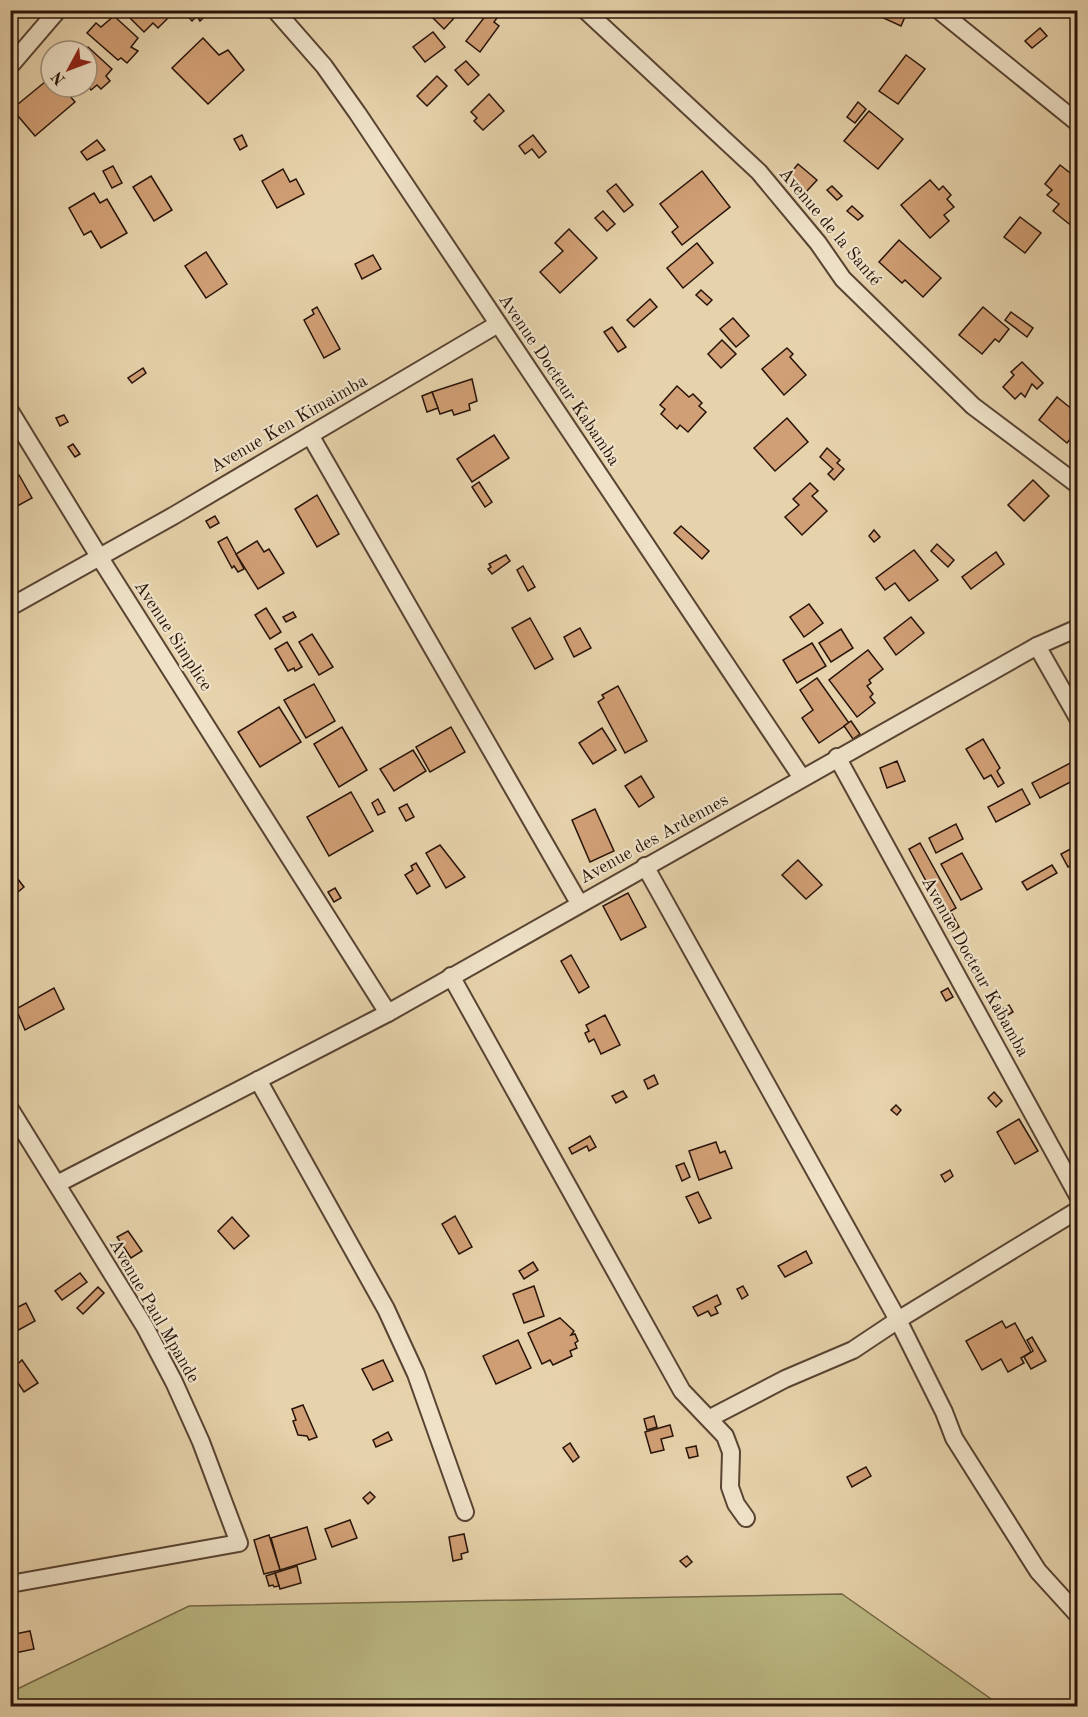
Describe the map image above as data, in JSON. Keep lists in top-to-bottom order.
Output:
{
  "streets": {
    "street": [
      "Avenue de la Santé",
      "Avenue Docteur Kabamba",
      "Avenue Ken Kimaimba",
      "Avenue Simplice",
      "Avenue des Ardennes",
      "Avenue Paul Mpande"
    ]
  },
  "crossings": [
    ["Avenue Docteur Kabamba", "Avenue Ken Kimaimba"],
    ["Avenue Docteur Kabamba", "Avenue des Ardennes"],
    ["Avenue Ken Kimaimba", "Avenue Simplice"],
    ["Avenue Simplice", "Avenue des Ardennes"],
    ["Avenue des Ardennes", "Avenue Paul Mpande"]
  ],
  "north": "bottom left"
}
